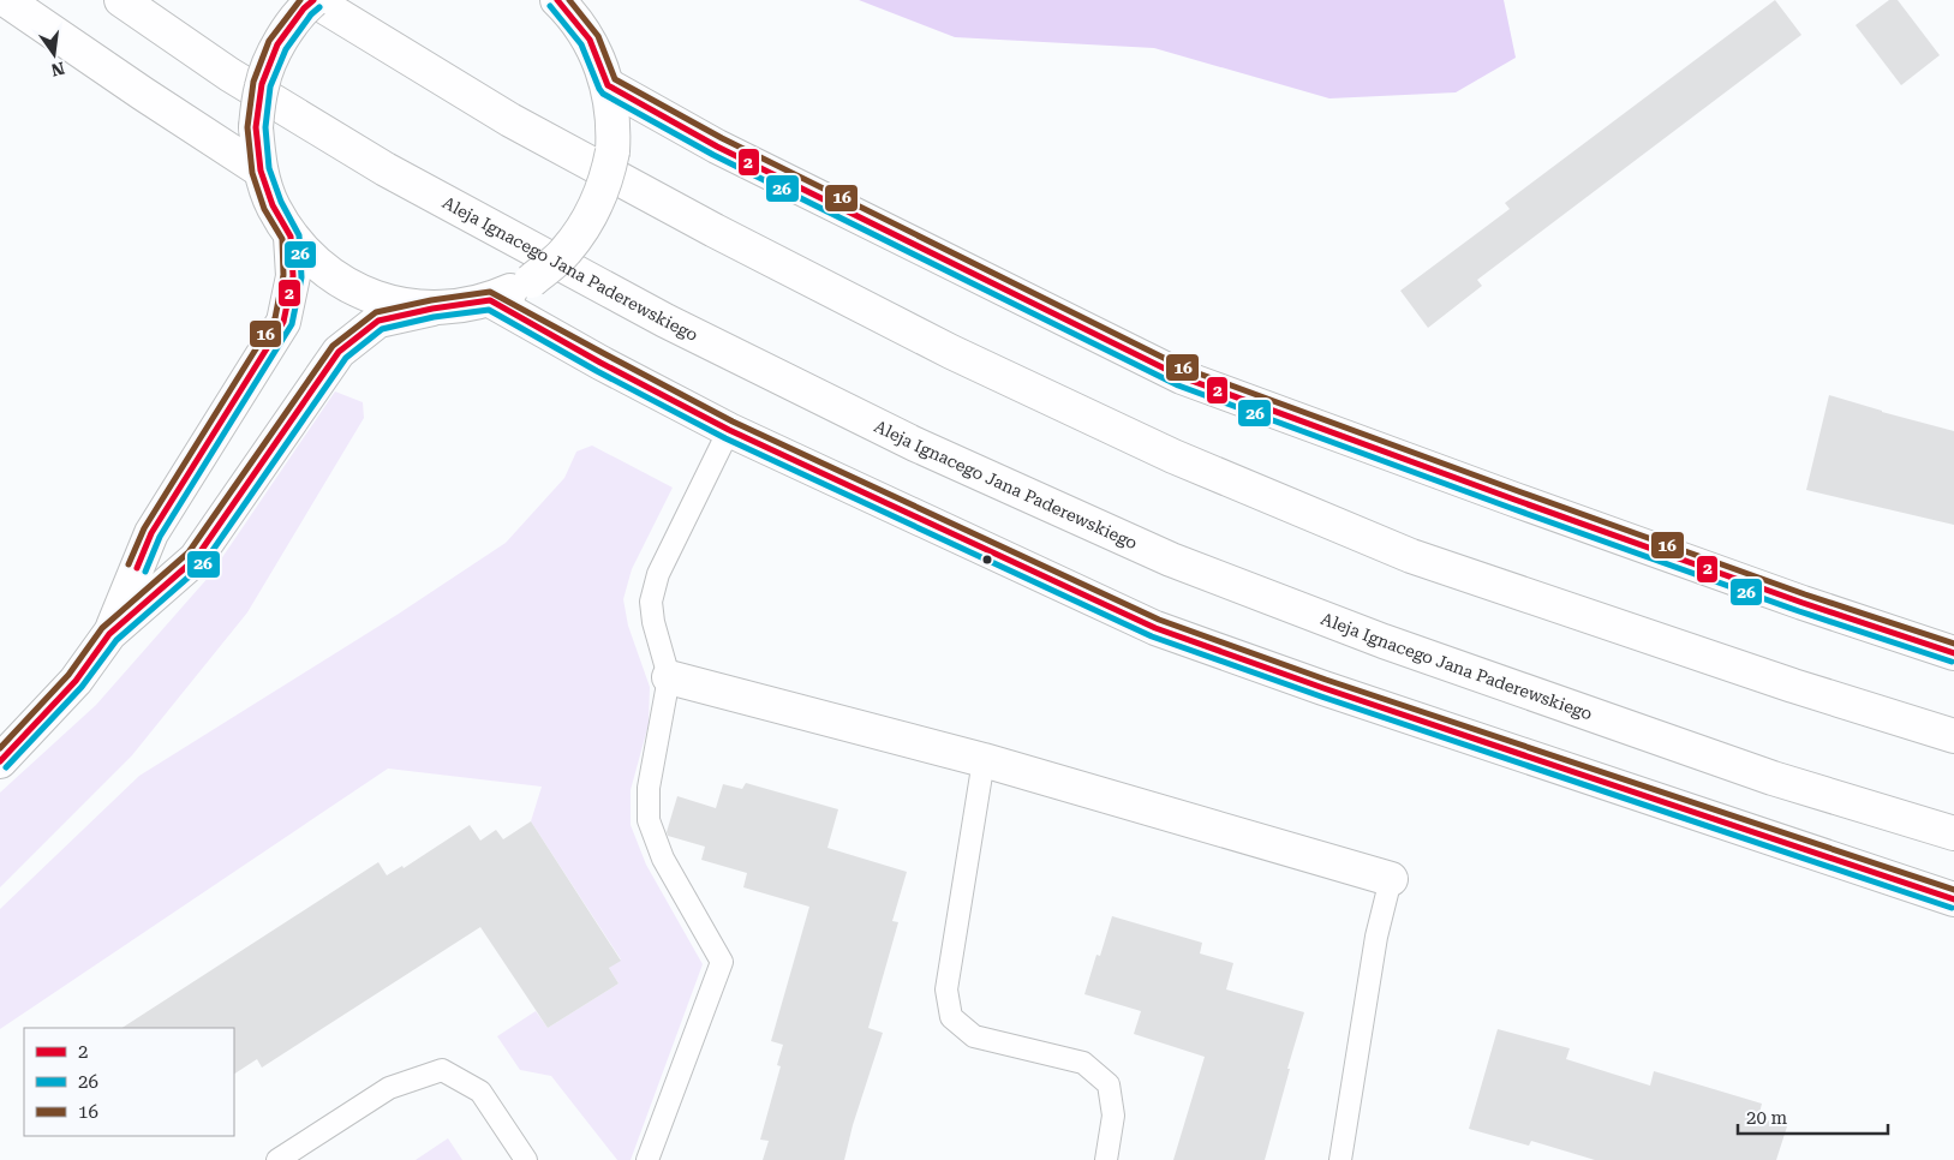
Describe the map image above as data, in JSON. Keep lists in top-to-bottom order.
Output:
{
  "streets": {
    "street": ["Aleja Ignacego Jana Paderewskiego"]
  },
  "lines": ["transit line 2", "transit line 16", "transit line 26"],
  "legend": ["2", "26", "16"],
  "scale_bar": "20 m",
  "north": "bottom"
}
